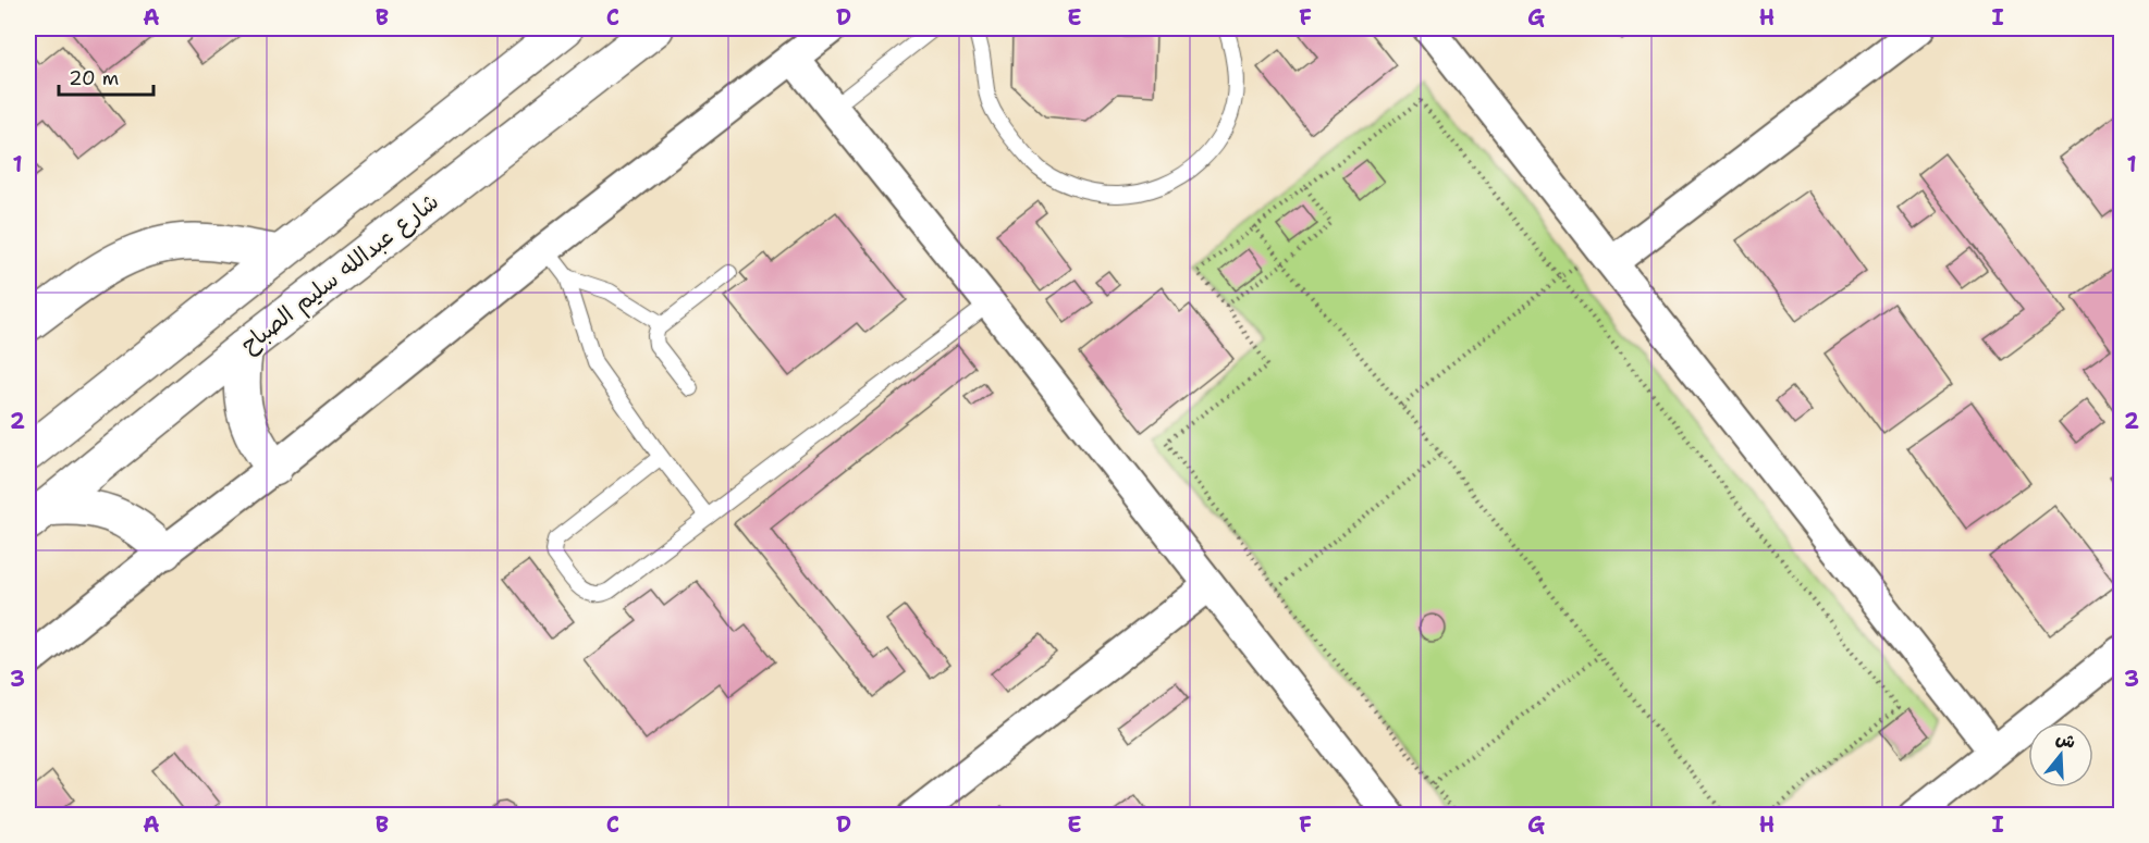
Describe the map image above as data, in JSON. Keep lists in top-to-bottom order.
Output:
{
  "streets": {
    "main road": ["شارع عبدالله سليم الصباح"]
  },
  "scale_bar": "20 m",
  "north": "top",
  "grid": {
    "columns": [
      "A",
      "B",
      "C",
      "D",
      "E",
      "F",
      "G",
      "H",
      "I"
    ],
    "rows": ["1", "2", "3"]
  }
}
